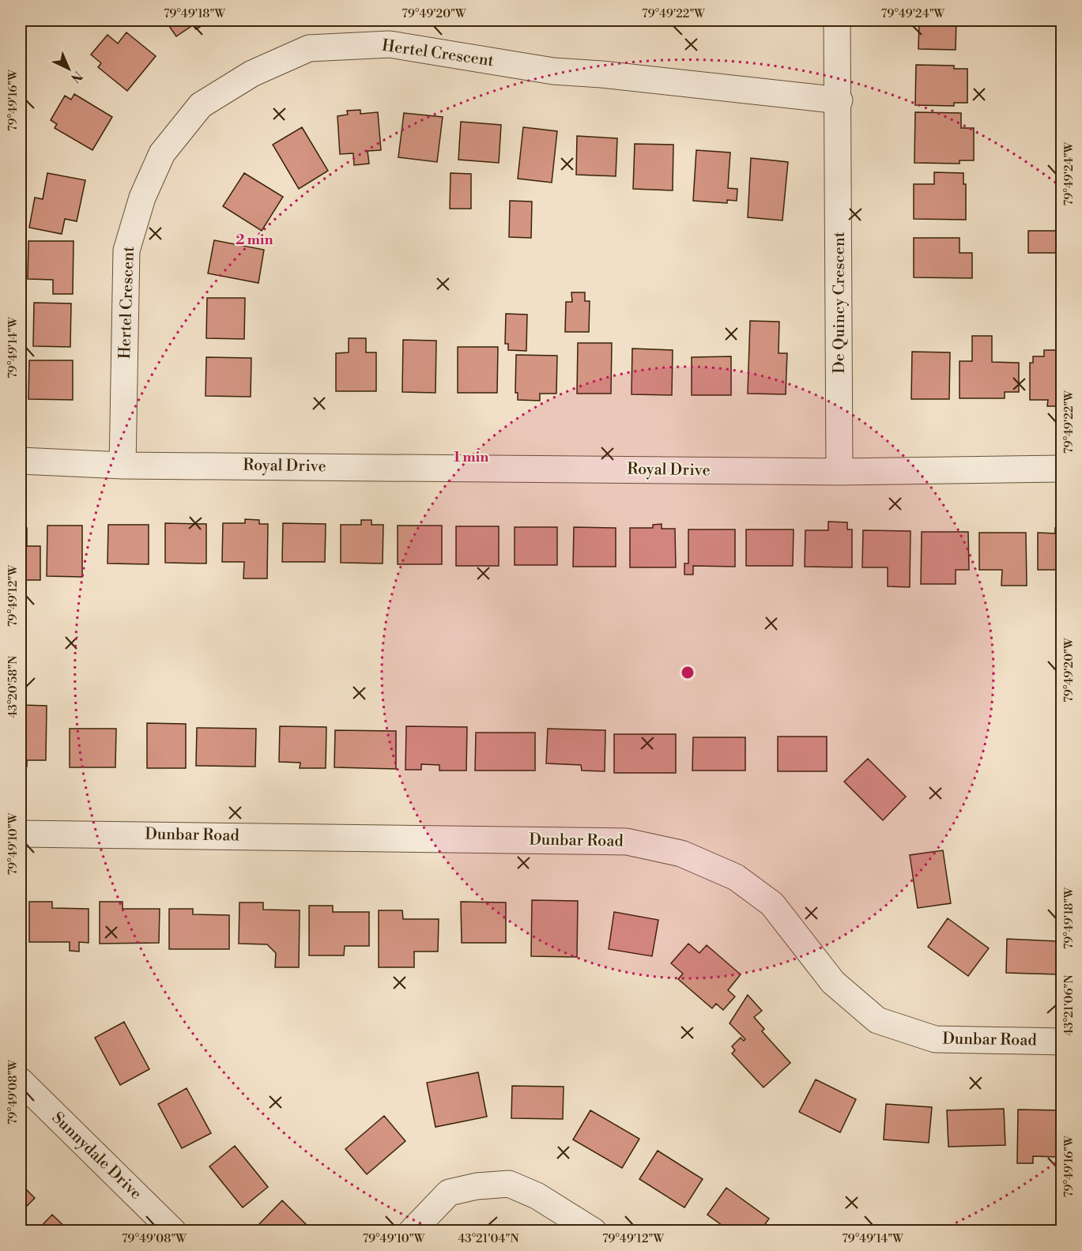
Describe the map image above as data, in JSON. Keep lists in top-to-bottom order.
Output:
{
  "streets": {
    "street": [
      "Hertel Crescent",
      "De Quincy Crescent",
      "Royal Drive",
      "Dunbar Road",
      "Sunnydale Drive"
    ]
  },
  "crossings": [
    ["Hertel Crescent", "De Quincy Crescent"],
    ["Hertel Crescent", "Royal Drive"],
    ["De Quincy Crescent", "Royal Drive"]
  ],
  "north": "bottom right",
  "coordinates": [
    "79°49'18\"W",
    "79°49'20\"W",
    "79°49'22\"W",
    "79°49'24\"W",
    "79°49'16\"W",
    "79°49'14\"W",
    "79°49'12\"W",
    "43°20'58\"N",
    "79°49'10\"W",
    "43°21'06\"N",
    "79°49'08\"W",
    "43°21'04\"N"
  ],
  "rings": ["2 min", "1 min"]
}
